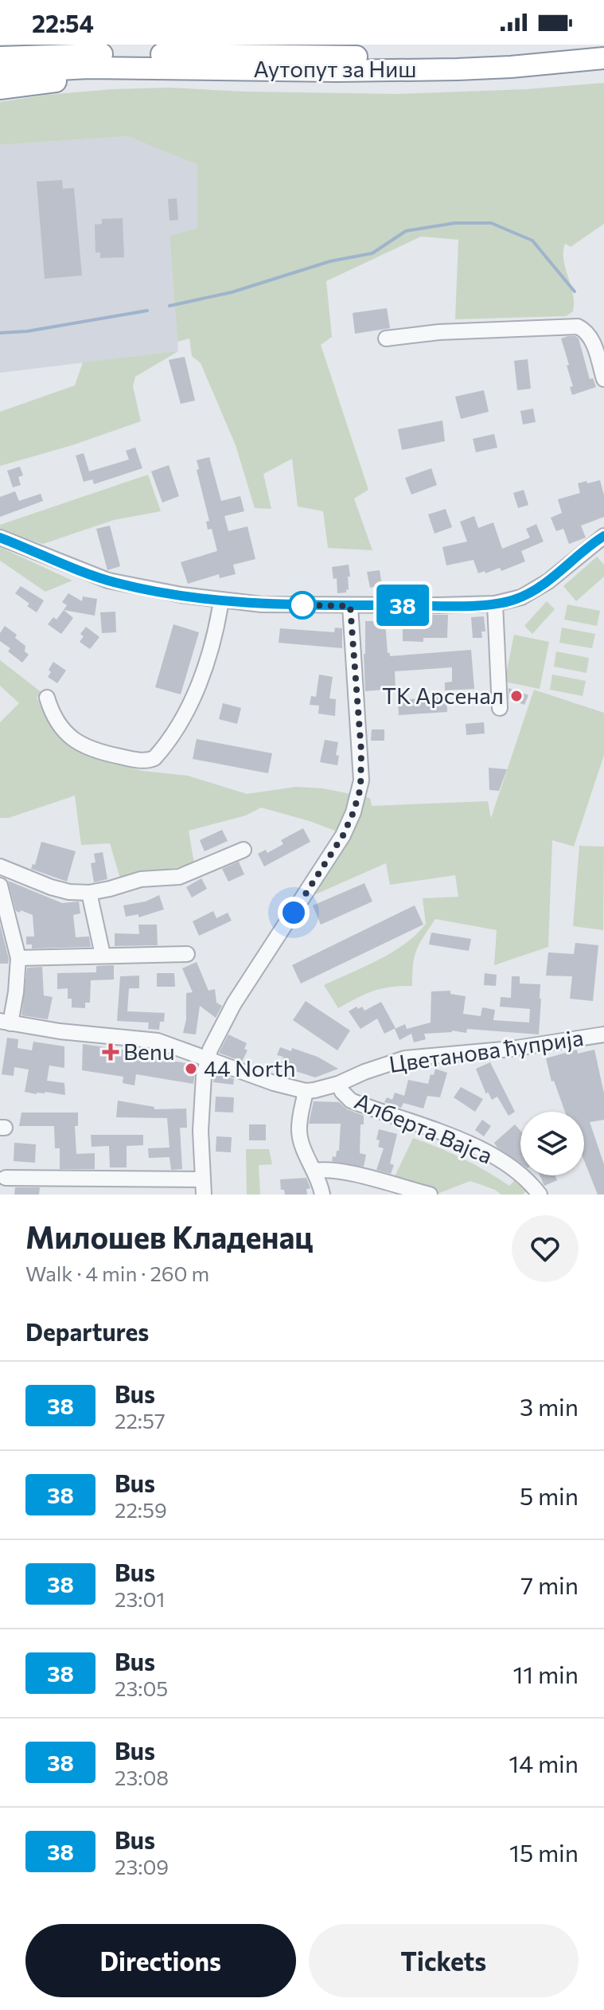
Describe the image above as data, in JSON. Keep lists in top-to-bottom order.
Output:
{
  "streets": {
    "highway": ["Аутопут за Ниш"],
    "street": ["Цветанова ћуприја", "Алберта Вајса"]
  },
  "crossings": [
    ["Цветанова ћуприја", "Алберта Вајса"]
  ],
  "places": {
    "other": ["ТК Арсенал", "44 North"],
    "health": ["Benu"]
  },
  "lines": ["bus line 38"],
  "page": {
    "status": "22:54",
    "on_map": "38",
    "heading": [
      ["Милошев Кладенац", "Walk · 4 min · 260 m"],
      "Departures"
    ],
    "list": [
      {
        "mark": "38",
        "name": "Bus",
        "note": "22:57",
        "value": "3 min"
      },
      {
        "mark": "38",
        "name": "Bus",
        "note": "22:59",
        "value": "5 min"
      },
      {
        "mark": "38",
        "name": "Bus",
        "note": "23:01",
        "value": "7 min"
      },
      {
        "mark": "38",
        "name": "Bus",
        "note": "23:05",
        "value": "11 min"
      },
      {
        "mark": "38",
        "name": "Bus",
        "note": "23:08",
        "value": "14 min"
      },
      {
        "mark": "38",
        "name": "Bus",
        "note": "23:09",
        "value": "15 min"
      }
    ],
    "buttons": ["Directions", "Tickets"]
  }
}
